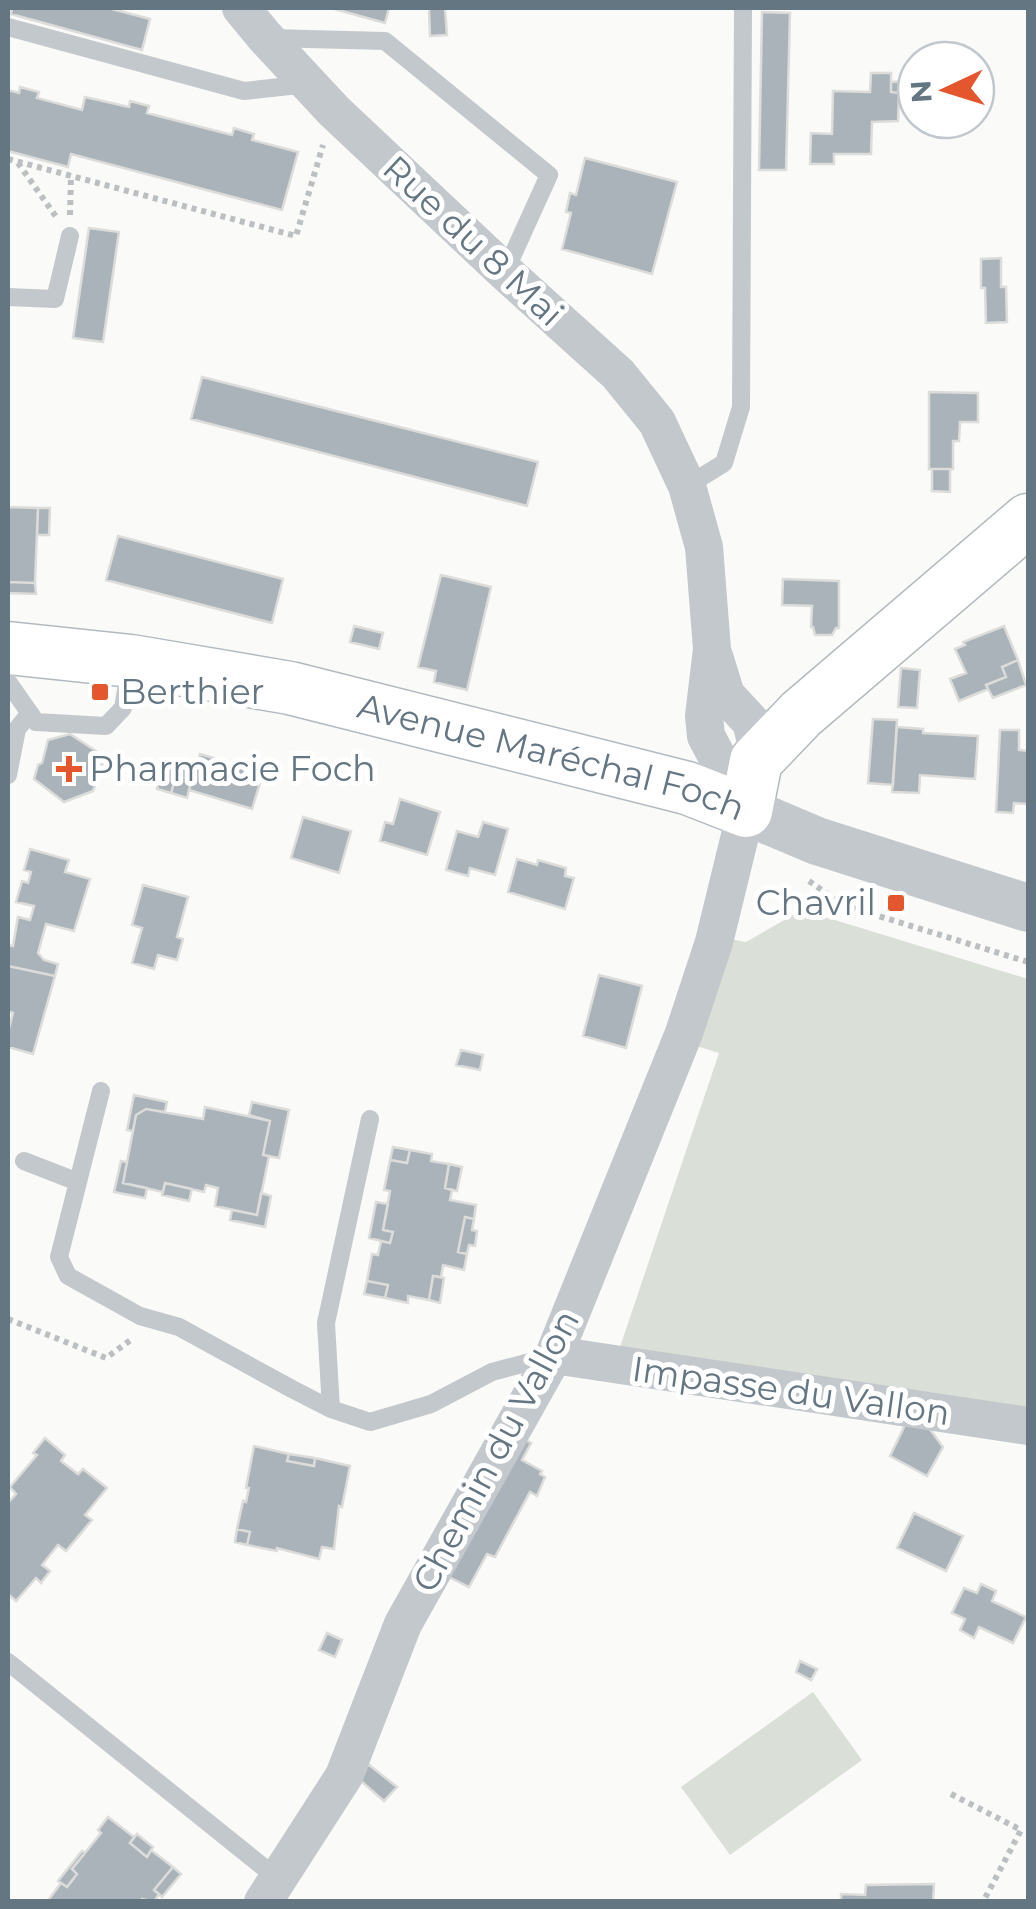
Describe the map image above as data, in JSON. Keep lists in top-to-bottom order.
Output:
{
  "streets": {
    "main road": ["Avenue Maréchal Foch"],
    "street": ["Rue du 8 Mai", "Impasse du Vallon", "Chemin du Vallon"]
  },
  "crossings": [
    ["Rue du 8 Mai", "Avenue Maréchal Foch"],
    ["Rue du 8 Mai", "Chemin du Vallon"],
    ["Avenue Maréchal Foch", "Chemin du Vallon"],
    ["Impasse du Vallon", "Chemin du Vallon"]
  ],
  "places": {
    "transit": ["Berthier", "Chavril"],
    "health": ["Pharmacie Foch"]
  },
  "north": "left"
}
